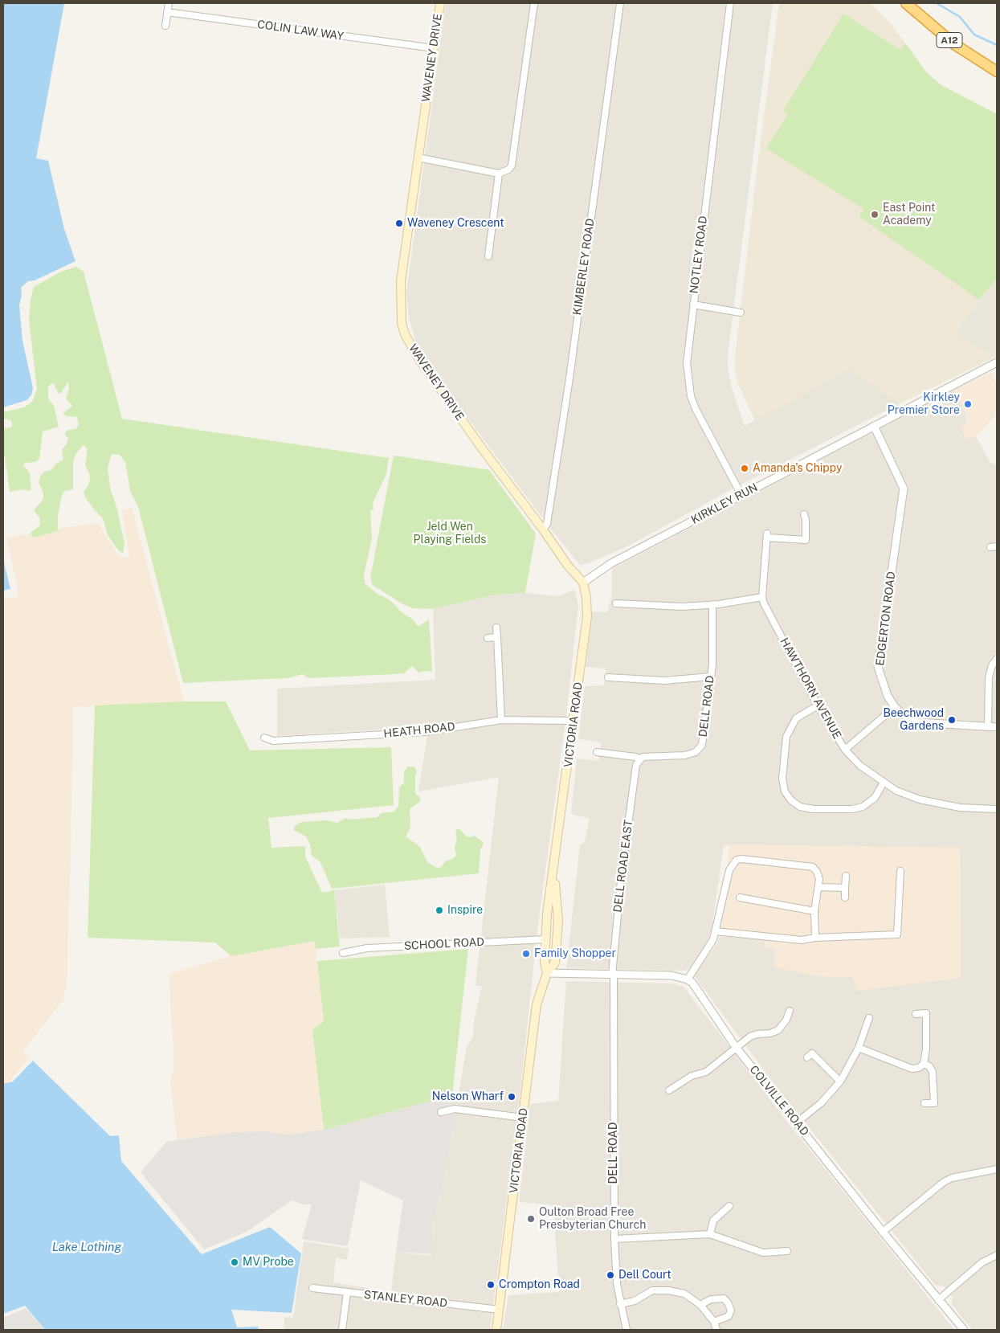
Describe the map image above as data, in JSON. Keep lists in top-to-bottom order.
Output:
{
  "streets": {
    "highway": ["A12"],
    "main road": ["WAVENEY DRIVE", "VICTORIA ROAD"],
    "street": [
      "COLIN LAW WAY",
      "NOTLEY ROAD",
      "KIMBERLEY ROAD",
      "KIRKLEY RUN",
      "EDGERTON ROAD",
      "HAWTHORN AVENUE",
      "DELL ROAD",
      "HEATH ROAD",
      "DELL ROAD EAST",
      "SCHOOL ROAD",
      "COLVILLE ROAD",
      "STANLEY ROAD"
    ]
  },
  "crossings": [
    ["COLIN LAW WAY", "WAVENEY DRIVE"],
    ["WAVENEY DRIVE", "KIMBERLEY ROAD"],
    ["WAVENEY DRIVE", "KIRKLEY RUN"],
    ["WAVENEY DRIVE", "VICTORIA ROAD"],
    ["NOTLEY ROAD", "KIRKLEY RUN"],
    ["KIRKLEY RUN", "EDGERTON ROAD"],
    ["KIRKLEY RUN", "VICTORIA ROAD"],
    ["DELL ROAD", "DELL ROAD EAST"],
    ["VICTORIA ROAD", "HEATH ROAD"],
    ["VICTORIA ROAD", "SCHOOL ROAD"],
    ["VICTORIA ROAD", "STANLEY ROAD"]
  ],
  "water": ["Lake Lothing"],
  "parks": ["Jeld Wen Playing Fields"],
  "places": [
    "East Point Academy",
    "Waveney Crescent",
    "Kirkley Premier Store",
    "Amanda's Chippy",
    "Beechwood Gardens",
    "Inspire",
    "Family Shopper",
    "Nelson Wharf",
    "Oulton Broad Free Presbyterian Church",
    "MV Probe",
    "Dell Court",
    "Crompton Road"
  ]
}
